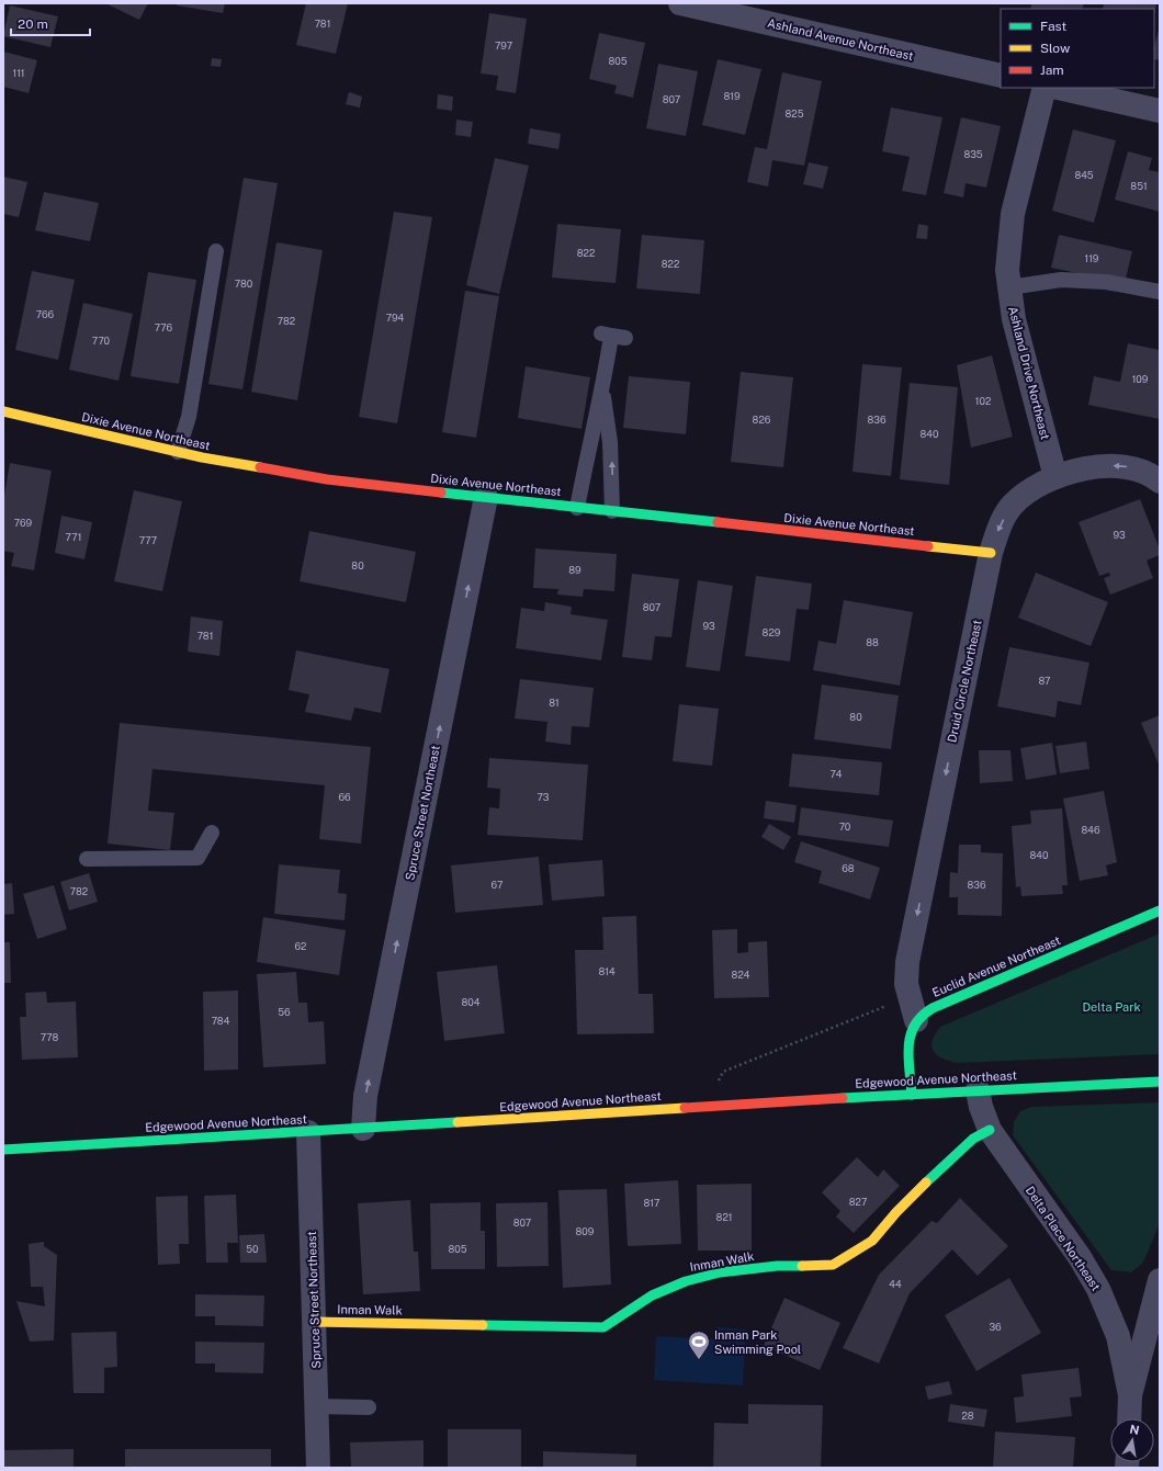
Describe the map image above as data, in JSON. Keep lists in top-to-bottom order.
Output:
{
  "streets": {
    "street": [
      "Ashland Avenue Northeast",
      "Ashland Drive Northeast",
      "Dixie Avenue Northeast",
      "Druid Circle Northeast",
      "Spruce Street Northeast",
      "Euclid Avenue Northeast",
      "Edgewood Avenue Northeast",
      "Delta Place Northeast",
      "Inman Walk"
    ]
  },
  "crossings": [
    ["Ashland Drive Northeast", "Druid Circle Northeast"],
    ["Dixie Avenue Northeast", "Druid Circle Northeast"],
    ["Dixie Avenue Northeast", "Spruce Street Northeast"],
    ["Druid Circle Northeast", "Euclid Avenue Northeast"],
    ["Spruce Street Northeast", "Edgewood Avenue Northeast"],
    ["Spruce Street Northeast", "Inman Walk"],
    ["Edgewood Avenue Northeast", "Delta Place Northeast"],
    ["Delta Place Northeast", "Inman Walk"]
  ],
  "one_way": ["Druid Circle Northeast", "Spruce Street Northeast"],
  "parks": ["Delta Park"],
  "places": {
    "sports": ["Inman Park Swimming Pool"]
  },
  "house_numbers": [
    "781",
    "797",
    "805",
    "111",
    "819",
    "807",
    "825",
    "835",
    "845",
    "851",
    "822",
    "119",
    "822",
    "780",
    "766",
    "794",
    "782",
    "776",
    "770",
    "109",
    "102",
    "826",
    "836",
    "840",
    "769",
    "93",
    "771",
    "777",
    "80",
    "89",
    "807",
    "93",
    "829",
    "781",
    "88",
    "87",
    "81",
    "80",
    "74",
    "66",
    "73",
    "70",
    "846",
    "840",
    "68",
    "67",
    "836",
    "782",
    "62",
    "814",
    "824",
    "804",
    "56",
    "784",
    "778",
    "827",
    "817",
    "821",
    "807",
    "809",
    "50",
    "805",
    "44",
    "36",
    "28"
  ],
  "legend": ["Fast", "Slow", "Jam"],
  "scale_bar": "20 m",
  "north": "top"
}
